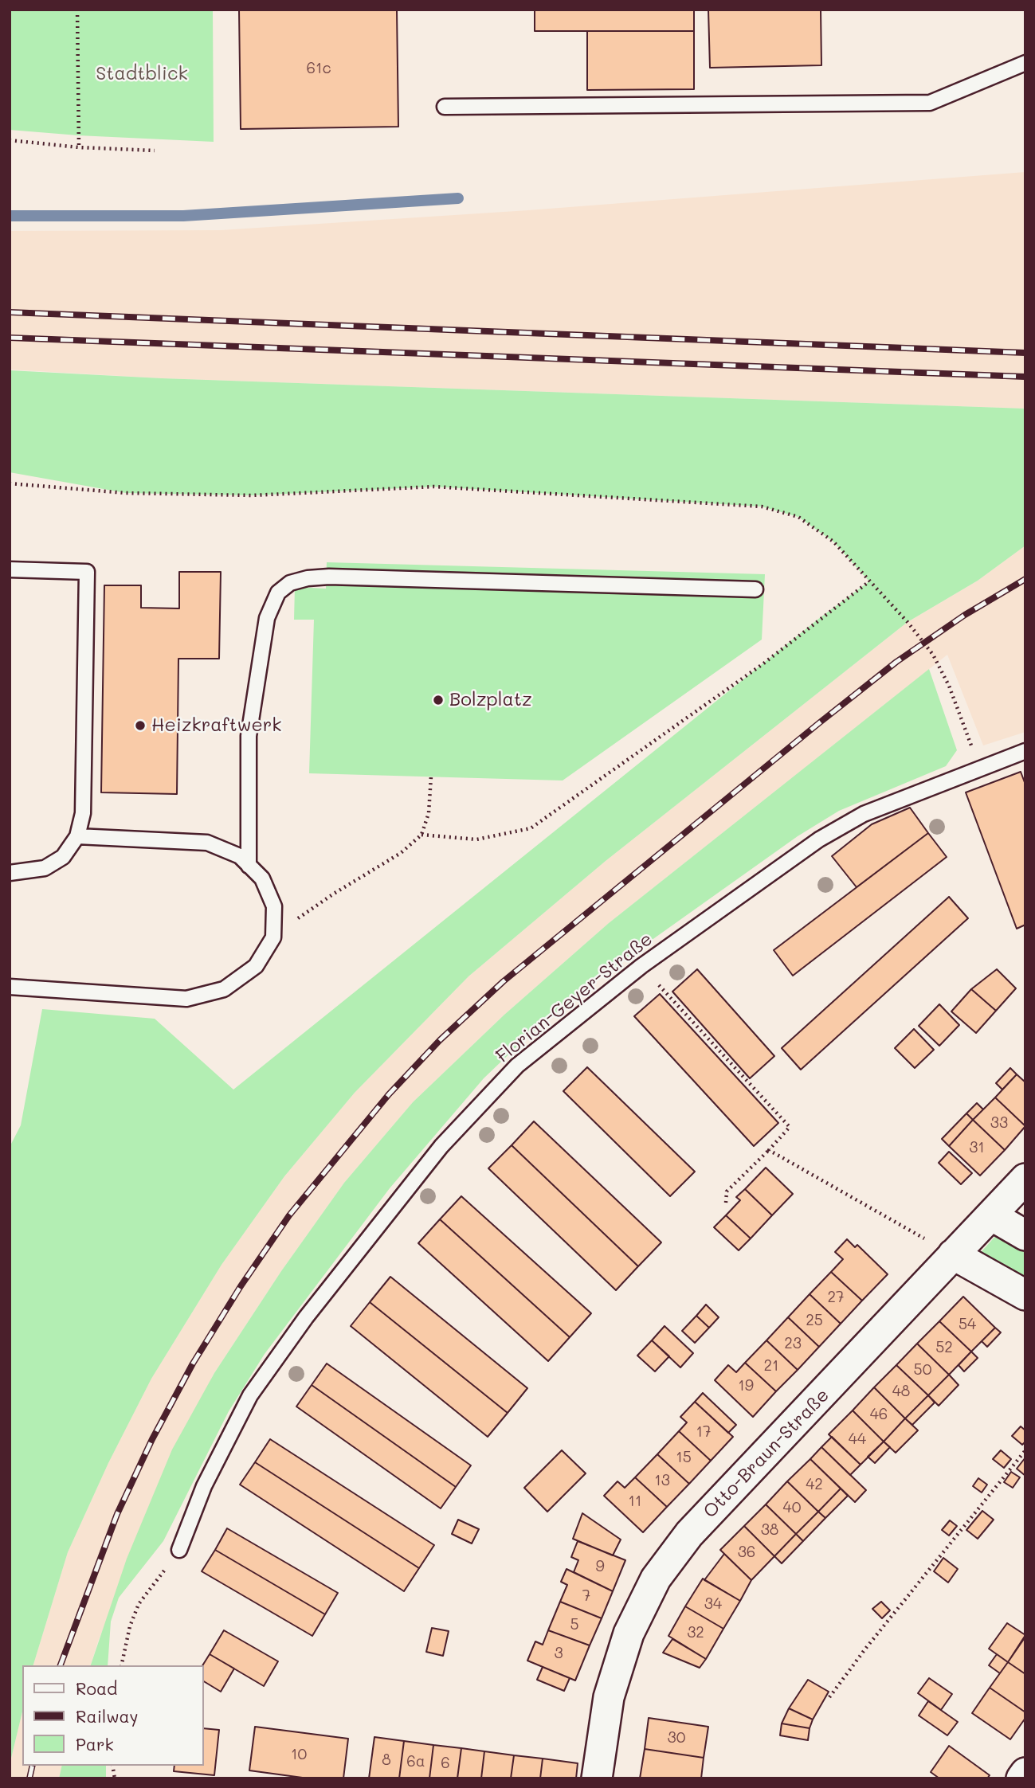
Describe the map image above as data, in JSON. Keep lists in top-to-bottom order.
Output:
{
  "streets": {
    "street": ["Otto-Braun-Straße"],
    "lane": ["Florian-Geyer-Straße"]
  },
  "parks": ["Stadtblick"],
  "places": ["Bolzplatz", "Heizkraftwerk"],
  "house_numbers": [
    "61c",
    "33",
    "31",
    "27",
    "25",
    "54",
    "23",
    "52",
    "21",
    "50",
    "19",
    "48",
    "46",
    "17",
    "44",
    "15",
    "13",
    "42",
    "11",
    "40",
    "38",
    "36",
    "9",
    "7",
    "34",
    "5",
    "32",
    "3",
    "30",
    "10",
    "8",
    "6a",
    "6"
  ],
  "legend": ["Road", "Railway", "Park"]
}
